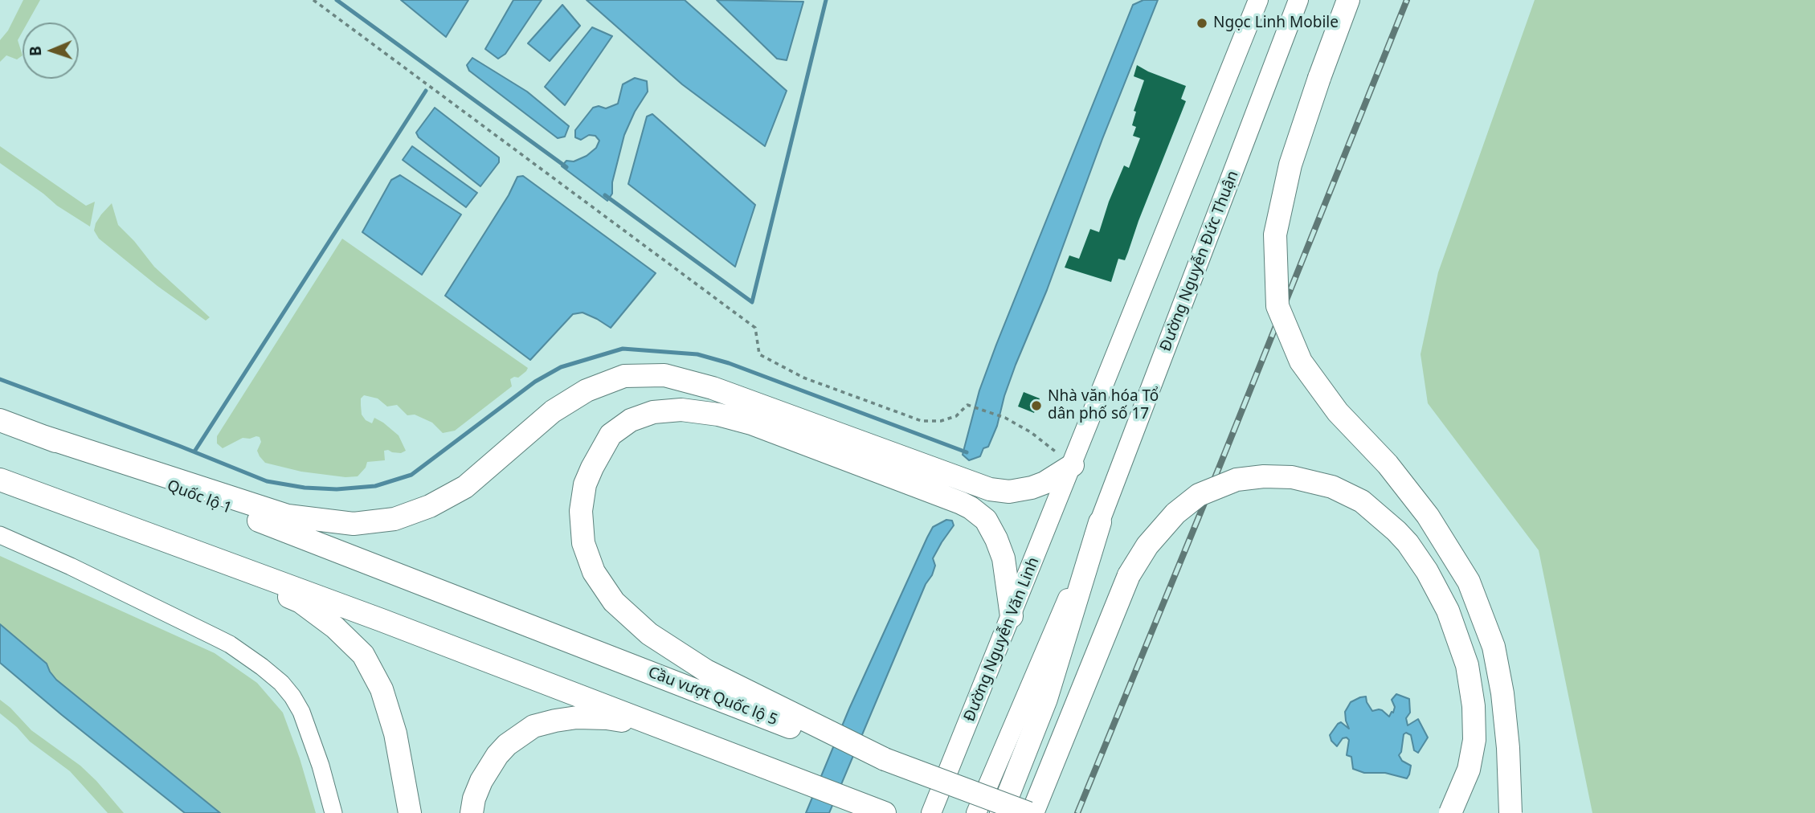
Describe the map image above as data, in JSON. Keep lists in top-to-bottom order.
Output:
{
  "streets": {
    "highway": [
      "Đường Nguyễn Đức Thuận",
      "Quốc lộ 1",
      "Đường Nguyễn Văn Linh",
      "Cầu vượt Quốc lộ 5"
    ]
  },
  "crossings": [
    ["Quốc lộ 1", "Cầu vượt Quốc lộ 5"]
  ],
  "places": ["Ngọc Linh Mobile", "Nhà văn hóa Tổ dân phố số 17"],
  "north": "left"
}
